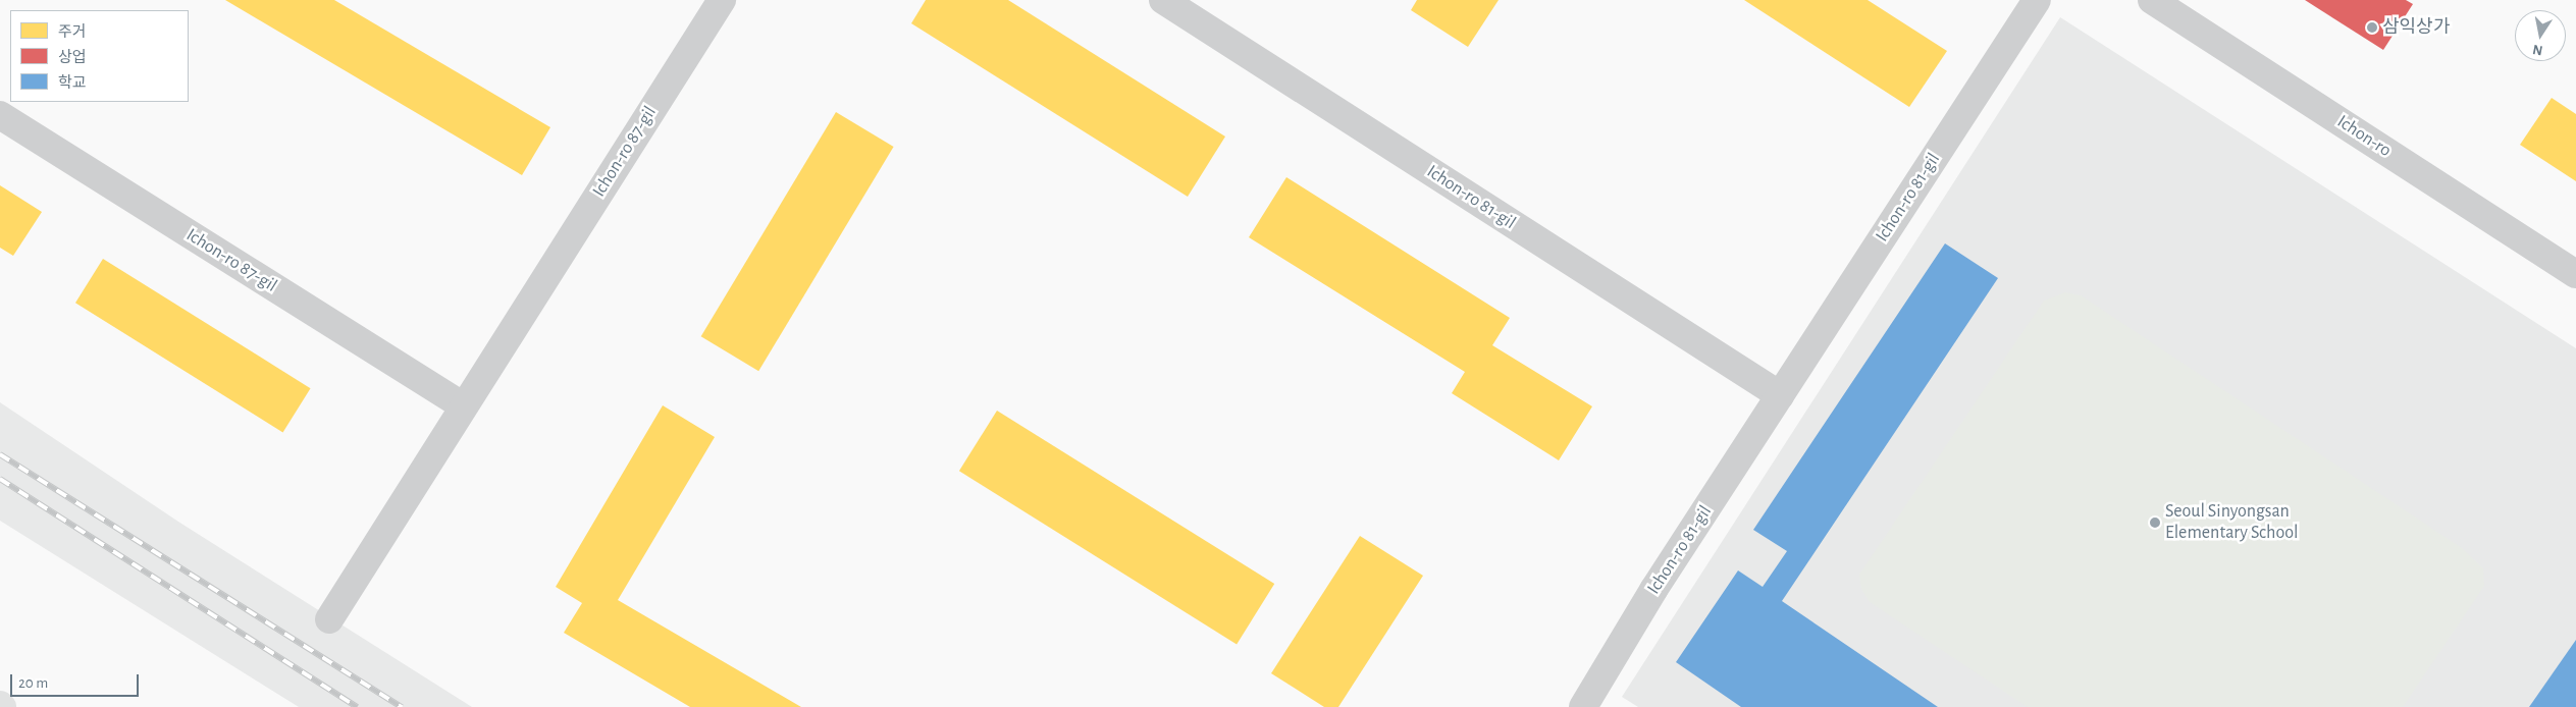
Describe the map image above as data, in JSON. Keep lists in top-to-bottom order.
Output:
{
  "streets": {
    "street": ["Ichon-ro", "Ichon-ro 87-gil", "Ichon-ro 81-gil"]
  },
  "places": ["삼익상가", "Seoul Sinyongsan Elementary School"],
  "legend": ["주거", "상업", "학교"],
  "scale_bar": "20 m",
  "north": "bottom"
}
